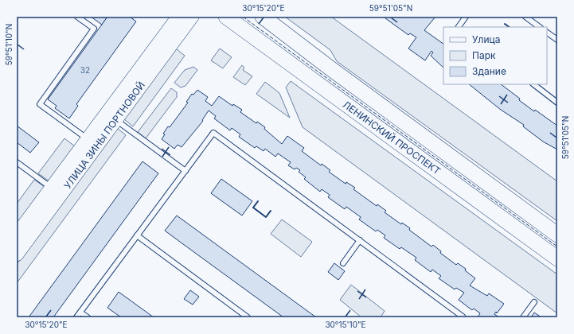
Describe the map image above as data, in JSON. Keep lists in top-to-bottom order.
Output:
{
  "streets": {
    "main road": ["УЛИЦА ЗИНЫ ПОРТНОВОЙ", "ЛЕНИНСКИЙ ПРОСПЕКТ"]
  },
  "house_numbers": ["32"],
  "legend": ["Улица", "Парк", "Здание"],
  "coordinates": [
    "30°15'20\"E",
    "59°51'05\"N",
    "59°51'10\"N",
    "30°15'10\"E"
  ]
}
